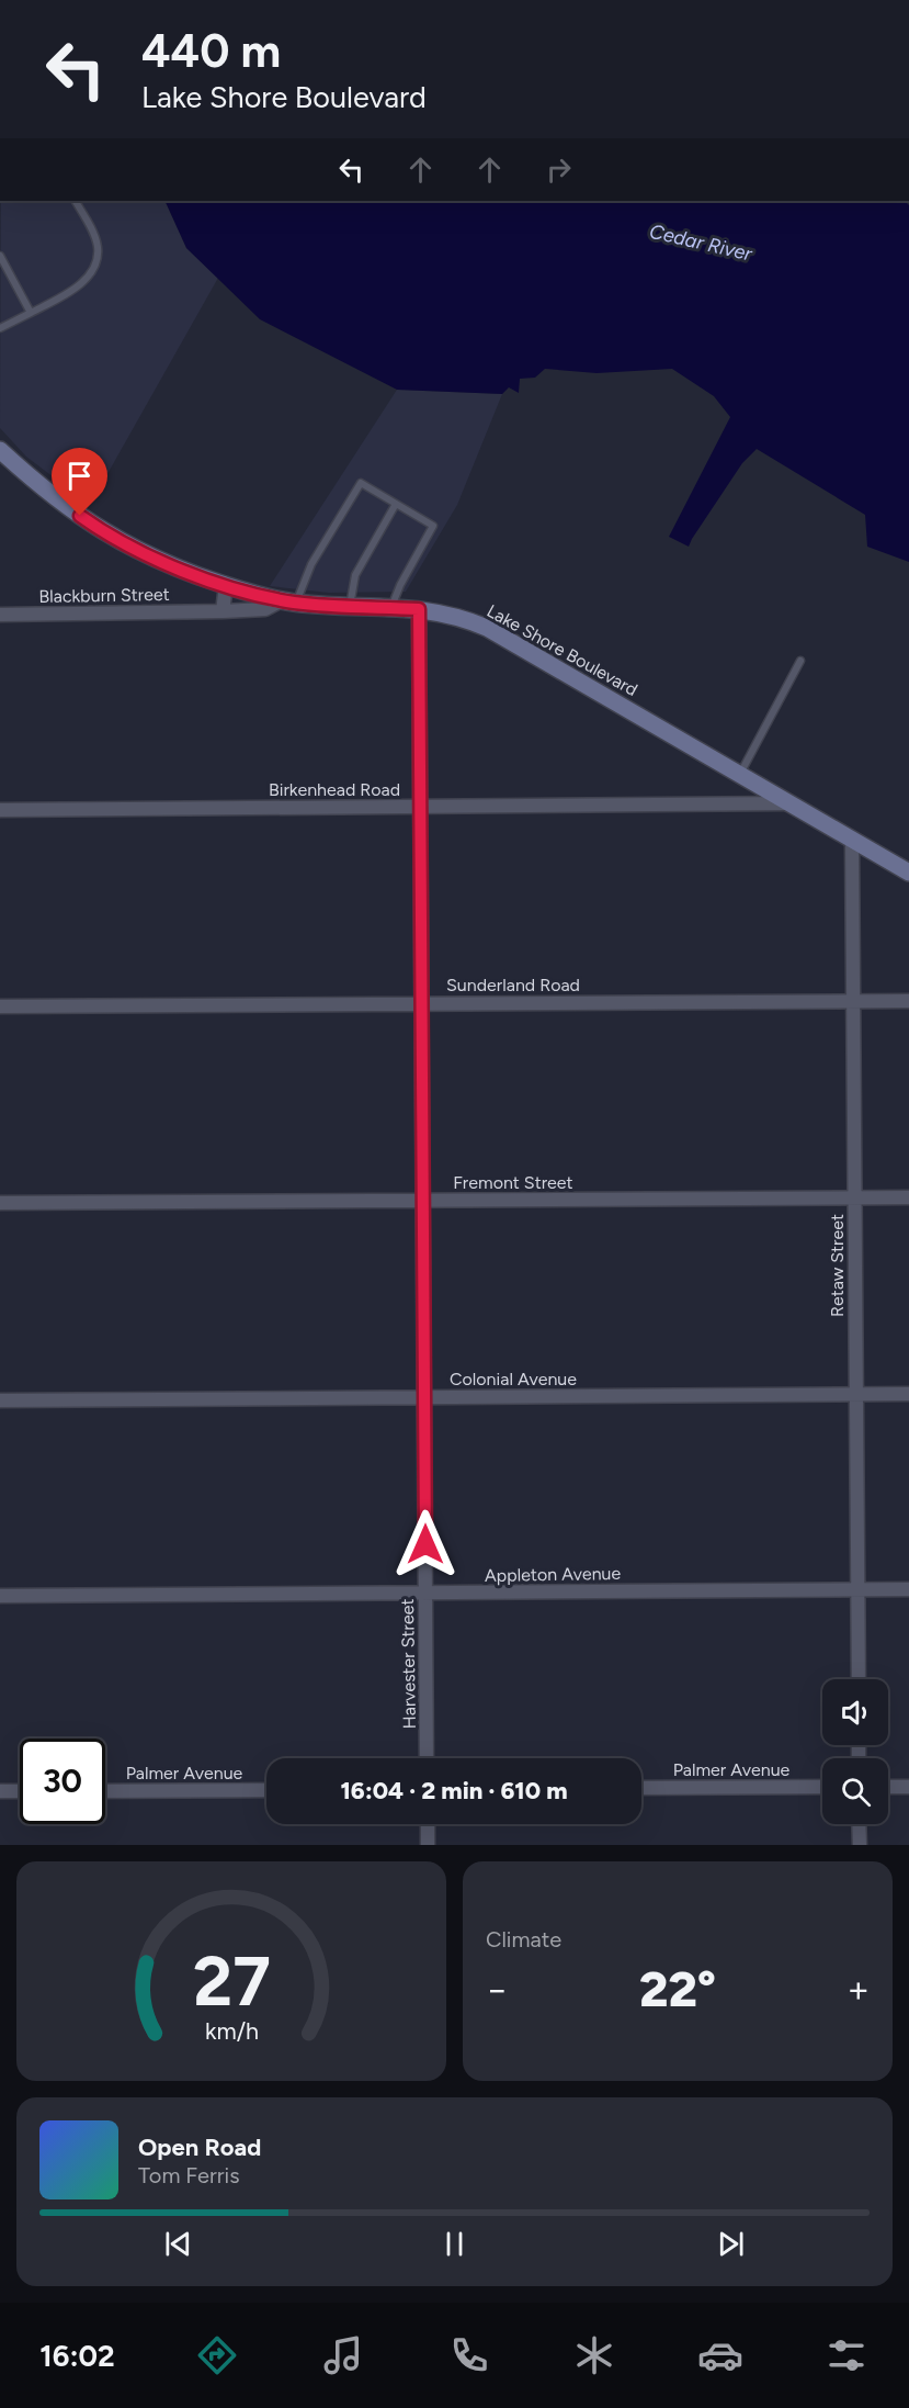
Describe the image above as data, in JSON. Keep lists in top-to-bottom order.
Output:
{
  "streets": {
    "street": [
      "Blackburn Street",
      "Lake Shore Boulevard",
      "Birkenhead Road",
      "Sunderland Road",
      "Fremont Street",
      "Retaw Street",
      "Colonial Avenue",
      "Appleton Avenue",
      "Harvester Street",
      "Palmer Avenue"
    ]
  },
  "crossings": [
    ["Blackburn Street", "Lake Shore Boulevard"],
    ["Lake Shore Boulevard", "Birkenhead Road"],
    ["Lake Shore Boulevard", "Retaw Street"],
    ["Lake Shore Boulevard", "Harvester Street"],
    ["Birkenhead Road", "Harvester Street"],
    ["Sunderland Road", "Retaw Street"],
    ["Sunderland Road", "Harvester Street"],
    ["Fremont Street", "Retaw Street"],
    ["Fremont Street", "Harvester Street"],
    ["Retaw Street", "Colonial Avenue"],
    ["Retaw Street", "Appleton Avenue"],
    ["Colonial Avenue", "Harvester Street"],
    ["Appleton Avenue", "Harvester Street"]
  ],
  "water": ["Cedar River"],
  "page": {
    "turn": ["440 m", "Lake Shore Boulevard"],
    "limit": "30",
    "trip": "16:04 · 2 min · 610 m",
    "tile": "Climate",
    "heat": ["−", "22°", "+"],
    "song": ["Open Road", "Tom Ferris"],
    "tabs": "16:02",
    "gauge": ["27", "km/h"]
  }
}
